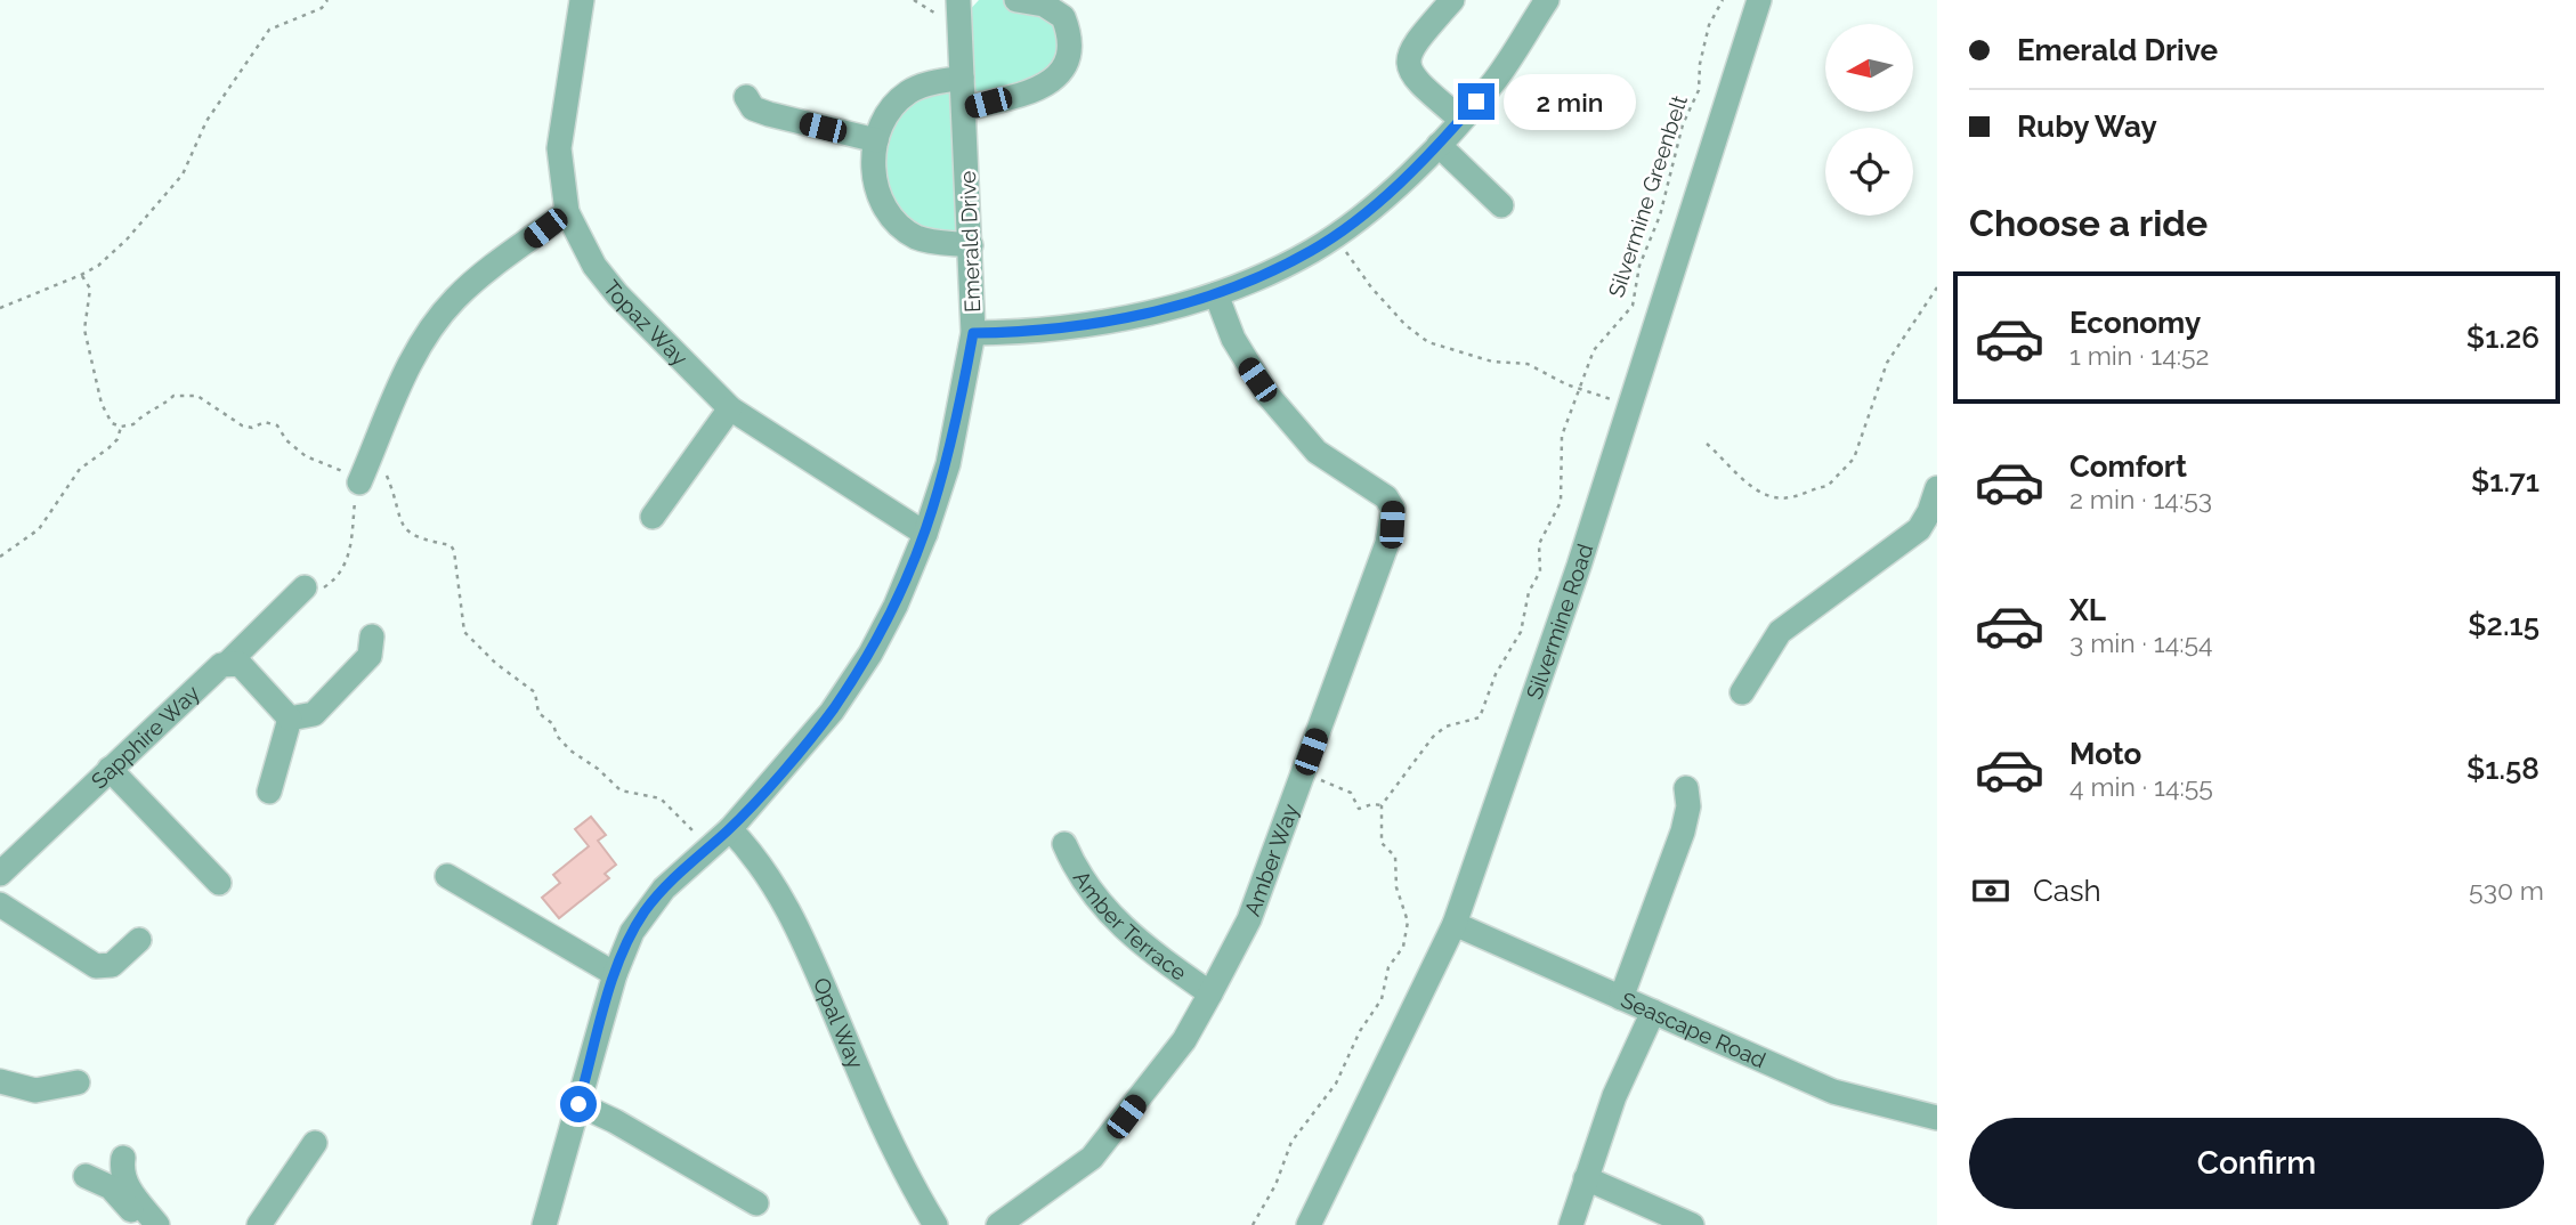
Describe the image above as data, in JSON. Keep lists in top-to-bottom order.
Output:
{
  "streets": {
    "street": [
      "Emerald Drive",
      "Topaz Way",
      "Silvermine Road",
      "Sapphire Way",
      "Amber Way",
      "Amber Terrace",
      "Opal Way",
      "Seascape Road"
    ],
    "path": ["Silvermine Greenbelt"]
  },
  "crossings": [
    ["Emerald Drive", "Topaz Way"],
    ["Emerald Drive", "Opal Way"],
    ["Silvermine Road", "Seascape Road"],
    ["Amber Way", "Amber Terrace"]
  ],
  "north": "left",
  "page": {
    "banner": ["Emerald Drive", "Ruby Way"],
    "bubble": "2 min",
    "heading": "Choose a ride",
    "list": [
      {
        "name": "Economy",
        "note": "1 min · 14:52",
        "value": "$1.26"
      },
      {
        "name": "Comfort",
        "note": "2 min · 14:53",
        "value": "$1.71"
      },
      {
        "name": "XL",
        "note": "3 min · 14:54",
        "value": "$2.15"
      },
      {
        "name": "Moto",
        "note": "4 min · 14:55",
        "value": "$1.58"
      }
    ],
    "pay": ["Cash", "530 m"],
    "buttons": "Confirm"
  }
}
